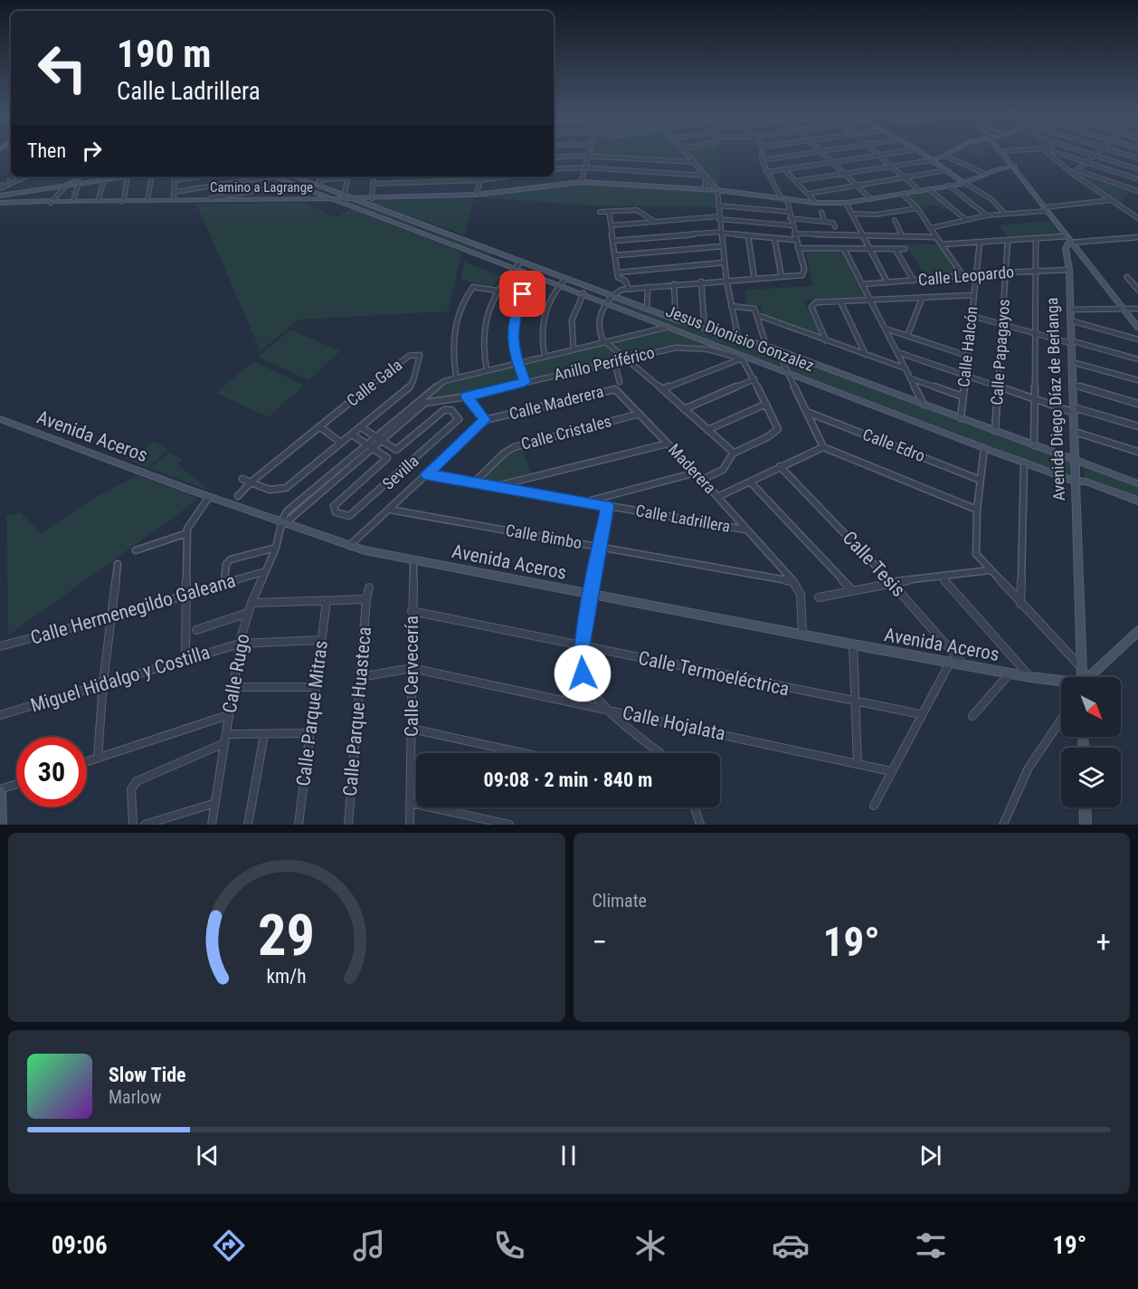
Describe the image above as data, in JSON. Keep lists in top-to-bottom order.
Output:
{
  "streets": {
    "street": [
      "Camino a Lagrange",
      "Calle Leopardo",
      "Jesus Dionisio Gonzalez",
      "Calle Halcón",
      "Calle Papagayos",
      "Anillo Periférico",
      "Calle Gala",
      "Avenida Diego Díaz de Berlanga",
      "Calle Maderera",
      "Calle Cristales",
      "Avenida Aceros",
      "Calle Edro",
      "Maderera",
      "Sevilla",
      "Calle Ladrillera",
      "Calle Bimbo",
      "Calle Tesis",
      "Calle Hermenegildo Galeana",
      "Calle Rugo",
      "Calle Termoeléctrica",
      "Calle Cervecería",
      "Miguel Hidalgo y Costilla",
      "Calle Parque Huasteca",
      "Calle Parque Mitras",
      "Calle Hojalata"
    ]
  },
  "crossings": [
    ["Camino a Lagrange", "Jesus Dionisio Gonzalez"],
    ["Calle Leopardo", "Calle Halcón"],
    ["Calle Leopardo", "Calle Papagayos"],
    ["Calle Leopardo", "Avenida Diego Díaz de Berlanga"],
    ["Jesus Dionisio Gonzalez", "Calle Halcón"],
    ["Jesus Dionisio Gonzalez", "Calle Papagayos"],
    ["Jesus Dionisio Gonzalez", "Anillo Periférico"],
    ["Jesus Dionisio Gonzalez", "Avenida Diego Díaz de Berlanga"],
    ["Calle Maderera", "Avenida Aceros"],
    ["Calle Maderera", "Maderera"],
    ["Calle Maderera", "Calle Ladrillera"],
    ["Calle Maderera", "Calle Bimbo"],
    ["Calle Cristales", "Maderera"],
    ["Calle Cristales", "Calle Ladrillera"],
    ["Avenida Aceros", "Maderera"],
    ["Avenida Aceros", "Calle Tesis"],
    ["Avenida Aceros", "Calle Rugo"],
    ["Avenida Aceros", "Calle Cervecería"],
    ["Maderera", "Calle Ladrillera"],
    ["Maderera", "Calle Bimbo"],
    ["Calle Hermenegildo Galeana", "Calle Rugo"],
    ["Calle Rugo", "Miguel Hidalgo y Costilla"],
    ["Calle Termoeléctrica", "Calle Cervecería"],
    ["Calle Cervecería", "Calle Hojalata"],
    ["Miguel Hidalgo y Costilla", "Calle Parque Mitras"],
    ["Calle Parque Huasteca", "Calle Hojalata"]
  ],
  "north": "bottom right",
  "page": {
    "turn": ["190 m", "Calle Ladrillera"],
    "then": "Then",
    "limit": "30",
    "trip": "09:08 · 2 min · 840 m",
    "tile": "Climate",
    "heat": ["−", "19°", "+"],
    "song": ["Slow Tide", "Marlow"],
    "tabs": ["09:06", "19°"],
    "gauge": ["29", "km/h"]
  }
}
